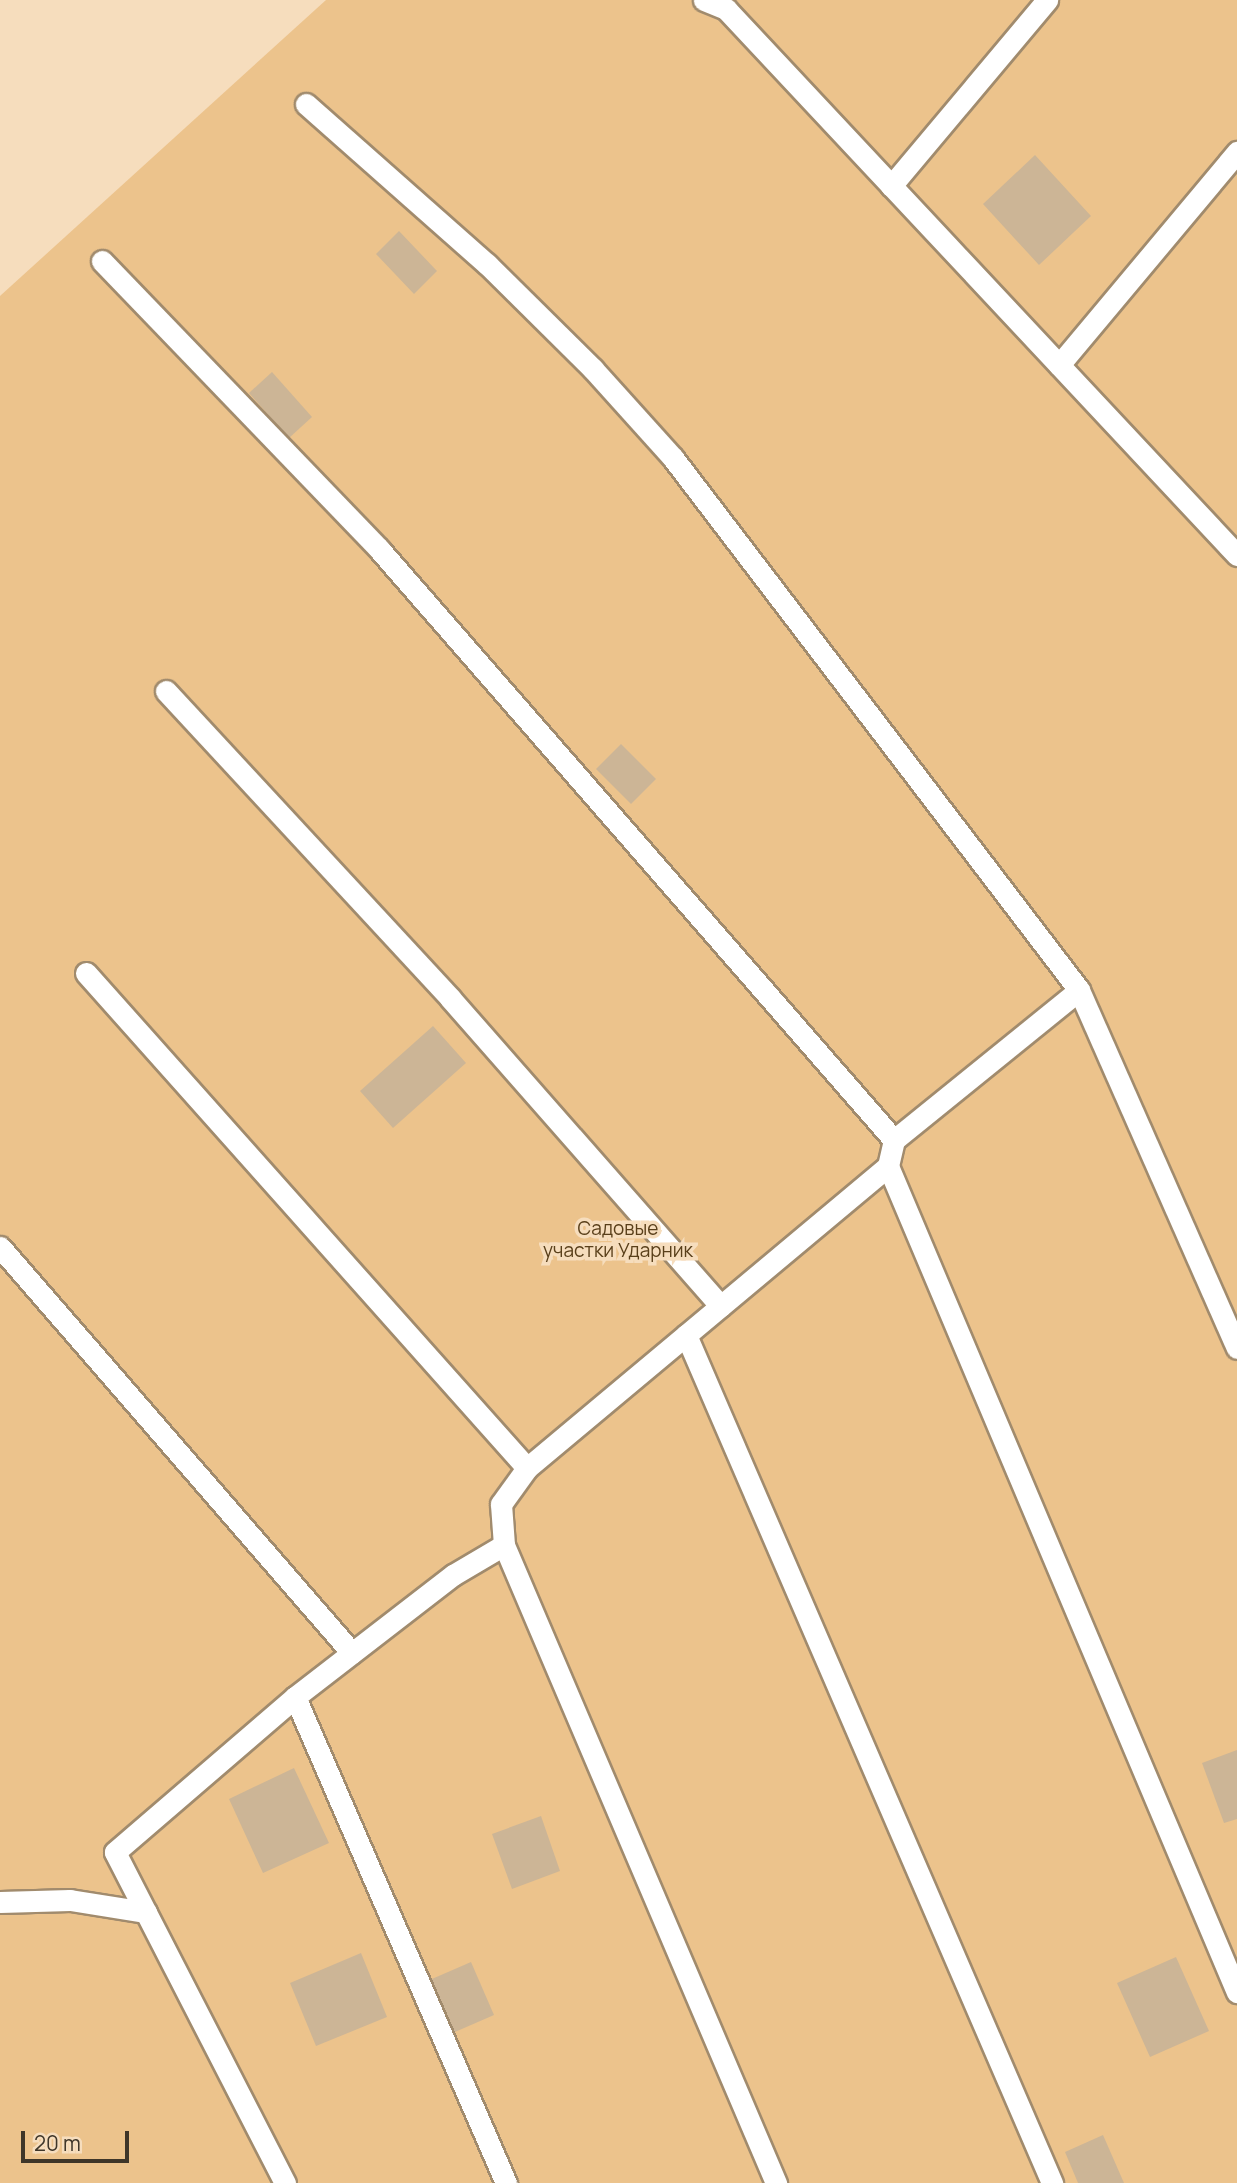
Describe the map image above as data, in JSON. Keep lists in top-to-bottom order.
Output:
{
  "parks": ["Садовые участки Ударник"],
  "scale_bar": "20 m"
}
